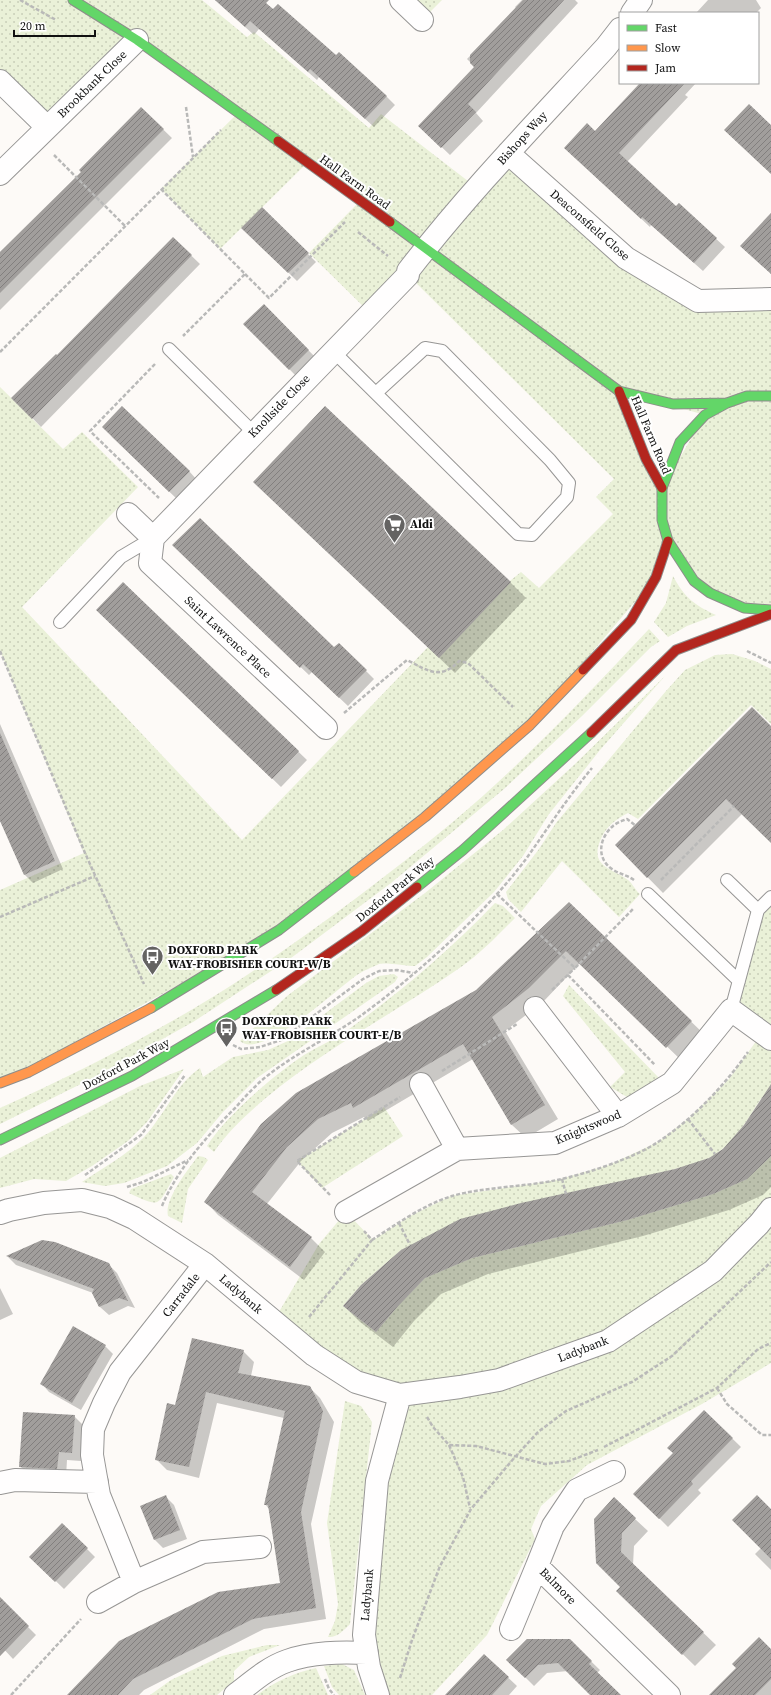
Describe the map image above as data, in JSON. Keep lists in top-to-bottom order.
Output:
{
  "streets": {
    "main road": ["Hall Farm Road", "Doxford Park Way"],
    "street": [
      "Brookbank Close",
      "Bishops Way",
      "Deaconsfield Close",
      "Knollside Close",
      "Saint Lawrence Place",
      "Knightswood",
      "Ladybank",
      "Carradale",
      "Balmore"
    ]
  },
  "crossings": [
    ["Brookbank Close", "Hall Farm Road"],
    ["Bishops Way", "Hall Farm Road"],
    ["Bishops Way", "Deaconsfield Close"],
    ["Bishops Way", "Knollside Close"],
    ["Hall Farm Road", "Knollside Close"],
    ["Knollside Close", "Saint Lawrence Place"],
    ["Ladybank", "Carradale"]
  ],
  "places": {
    "supermarket": ["Aldi"],
    "bus stop": ["DOXFORD PARK WAY-FROBISHER COURT-W/B", "DOXFORD PARK WAY-FROBISHER COURT-E/B"]
  },
  "legend": ["Fast", "Slow", "Jam"],
  "scale_bar": "20 m"
}
